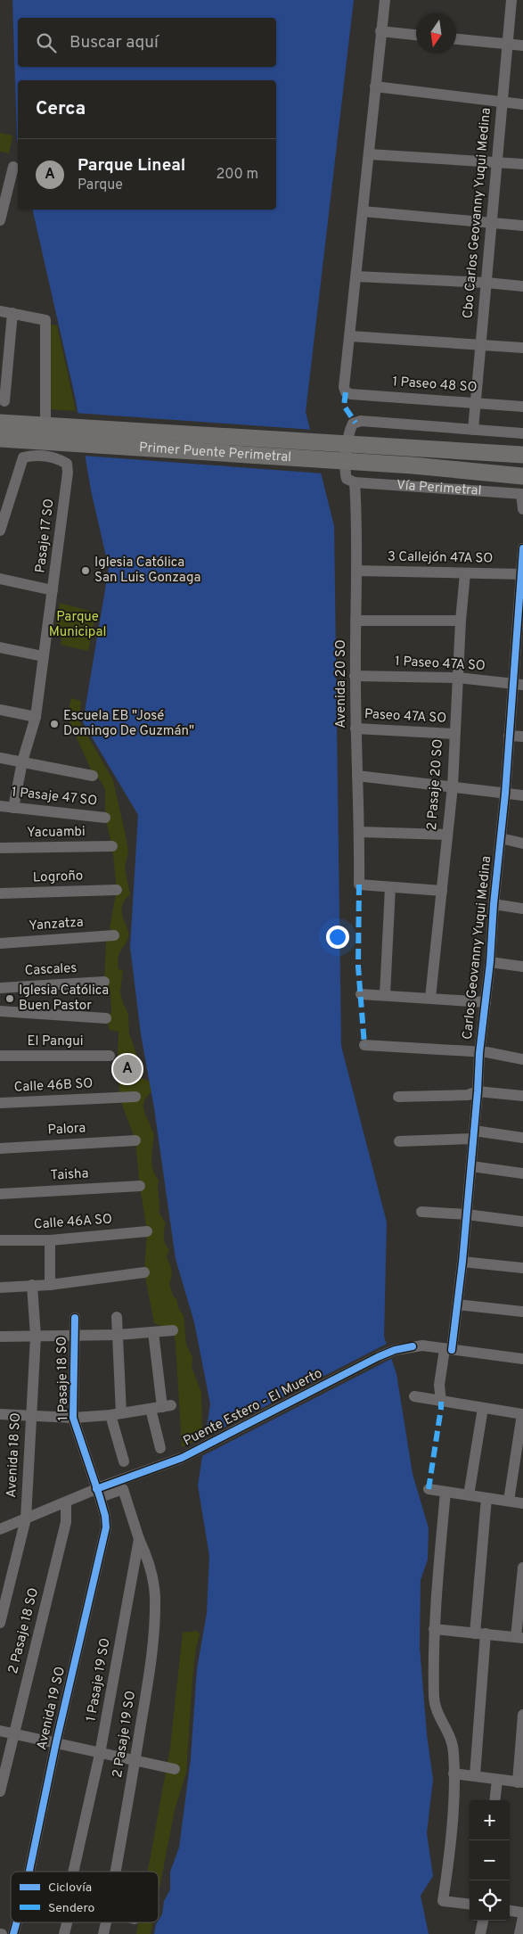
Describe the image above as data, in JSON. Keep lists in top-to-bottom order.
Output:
{
  "streets": {
    "highway": ["Primer Puente Perimetral", "Vía Perimetral"],
    "street": [
      "Cbo Carlos Geovanny Yuqui Medina",
      "1 Paseo 48 SO",
      "Pasaje 17 SO",
      "3 Callejón 47A SO",
      "1 Paseo 47A SO",
      "Avenida 20 SO",
      "Paseo 47A SO",
      "2 Pasaje 20 SO",
      "1 Pasaje 47 SO",
      "Yacuambi",
      "Logroño",
      "Yanzatza",
      "Carlos Geovanny Yuqui Medina",
      "Cascales",
      "El Pangui",
      "Calle 46B SO",
      "Palora",
      "Taisha",
      "Calle 46A SO",
      "1 Pasaje 18 SO",
      "Puente Estero - El Muerto",
      "Avenida 18 SO",
      "2 Pasaje 18 SO",
      "1 Pasaje 19 SO",
      "Avenida 19 SO",
      "2 Pasaje 19 SO"
    ]
  },
  "crossings": [
    ["Cbo Carlos Geovanny Yuqui Medina", "1 Paseo 48 SO"],
    ["Primer Puente Perimetral", "Vía Perimetral"],
    ["Vía Perimetral", "Avenida 20 SO"],
    ["Pasaje 17 SO", "1 Pasaje 47 SO"],
    ["3 Callejón 47A SO", "Avenida 20 SO"],
    ["3 Callejón 47A SO", "2 Pasaje 20 SO"],
    ["3 Callejón 47A SO", "Carlos Geovanny Yuqui Medina"],
    ["1 Paseo 47A SO", "Avenida 20 SO"],
    ["1 Paseo 47A SO", "2 Pasaje 20 SO"],
    ["1 Paseo 47A SO", "Carlos Geovanny Yuqui Medina"],
    ["Avenida 20 SO", "Paseo 47A SO"],
    ["Paseo 47A SO", "2 Pasaje 20 SO"],
    ["Carlos Geovanny Yuqui Medina", "Puente Estero - El Muerto"],
    ["1 Pasaje 18 SO", "Puente Estero - El Muerto"],
    ["1 Pasaje 18 SO", "1 Pasaje 19 SO"],
    ["1 Pasaje 18 SO", "Avenida 19 SO"],
    ["Puente Estero - El Muerto", "1 Pasaje 19 SO"],
    ["Puente Estero - El Muerto", "Avenida 19 SO"],
    ["1 Pasaje 19 SO", "Avenida 19 SO"],
    ["1 Pasaje 19 SO", "2 Pasaje 19 SO"]
  ],
  "parks": ["Parque Municipal"],
  "places": ["Iglesia Católica San Luis Gonzaga", "Escuela EB \"José Domingo De Guzmán\"", "Iglesia Católica Buen Pastor"],
  "legend": ["Ciclovía", "Sendero"],
  "north": "bottom",
  "page": {
    "search": "Buscar aquí",
    "heading": "Cerca",
    "list": [
      {
        "mark": "A",
        "name": "Parque Lineal",
        "note": "Parque",
        "value": "200 m"
      }
    ],
    "pins": "A",
    "map_buttons": ["+", "−"]
  }
}
